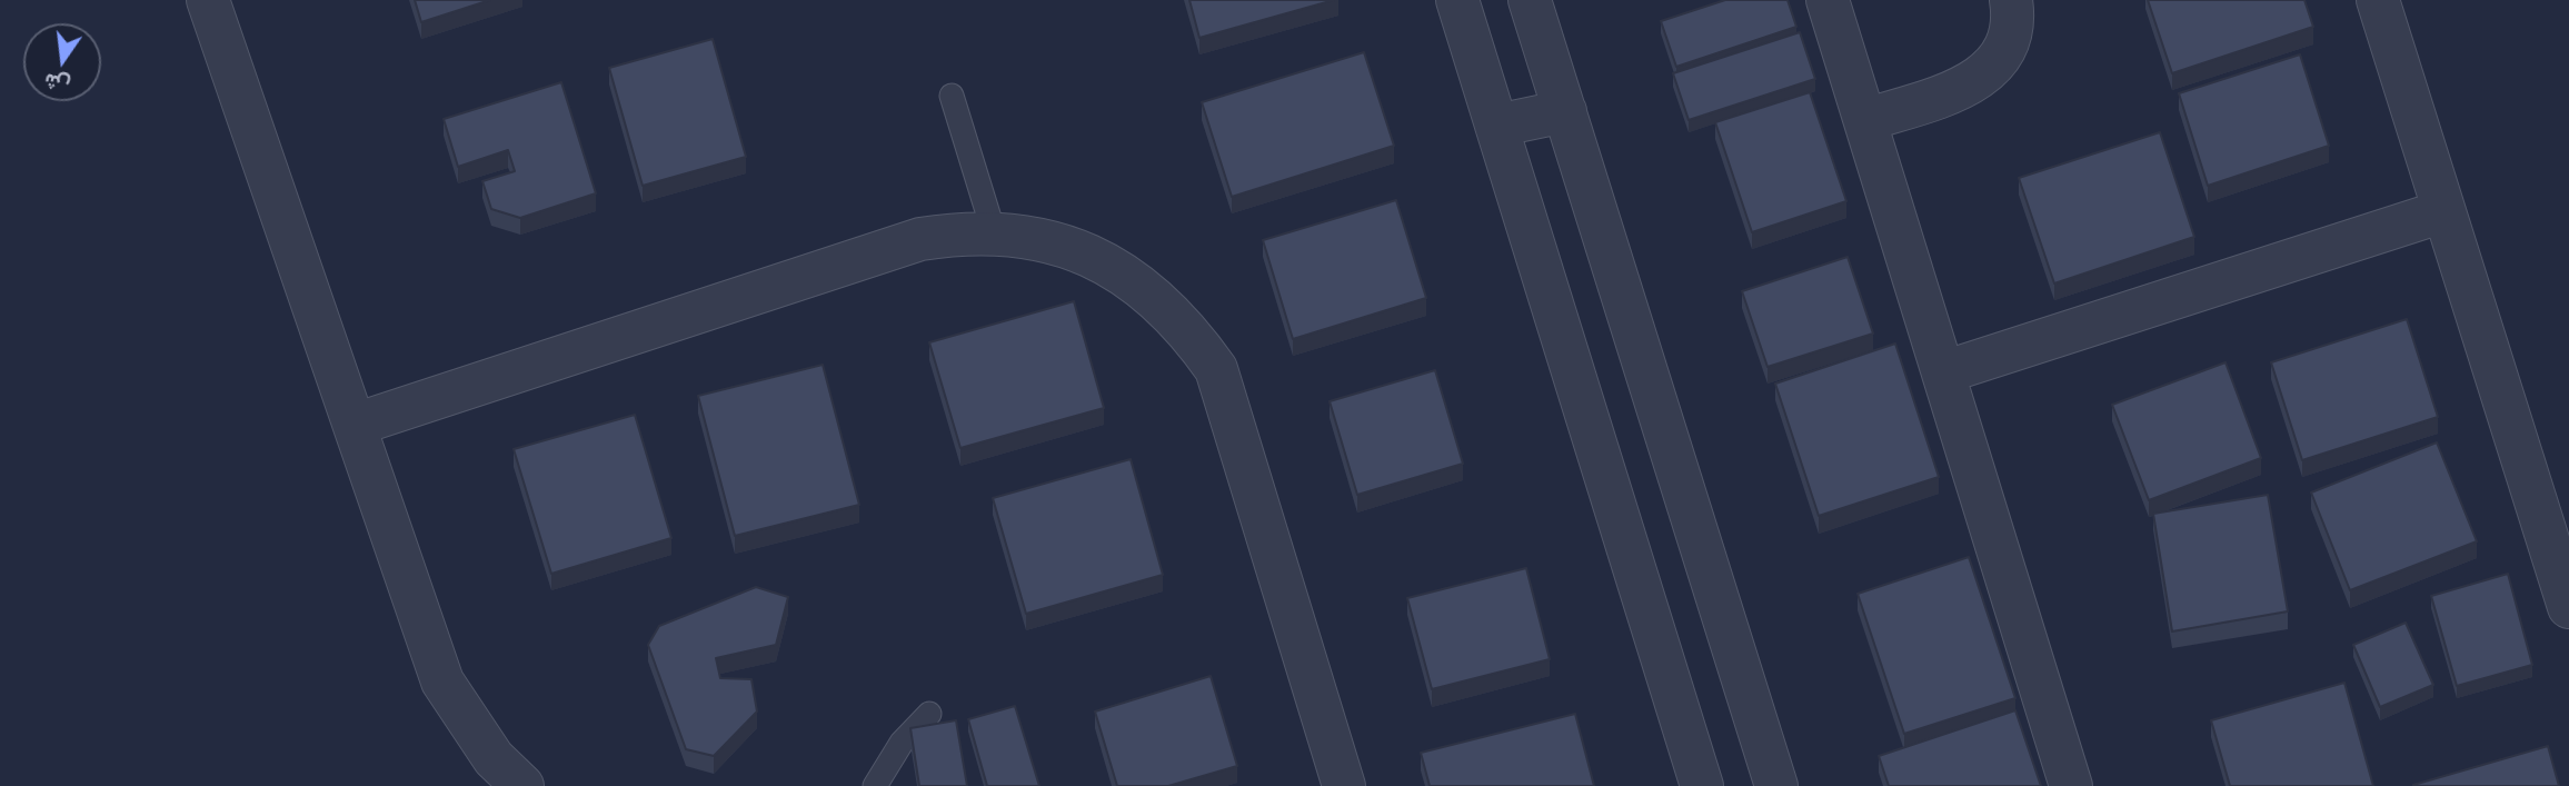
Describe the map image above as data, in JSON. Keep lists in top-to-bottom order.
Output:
{
  "north": "bottom"
}
